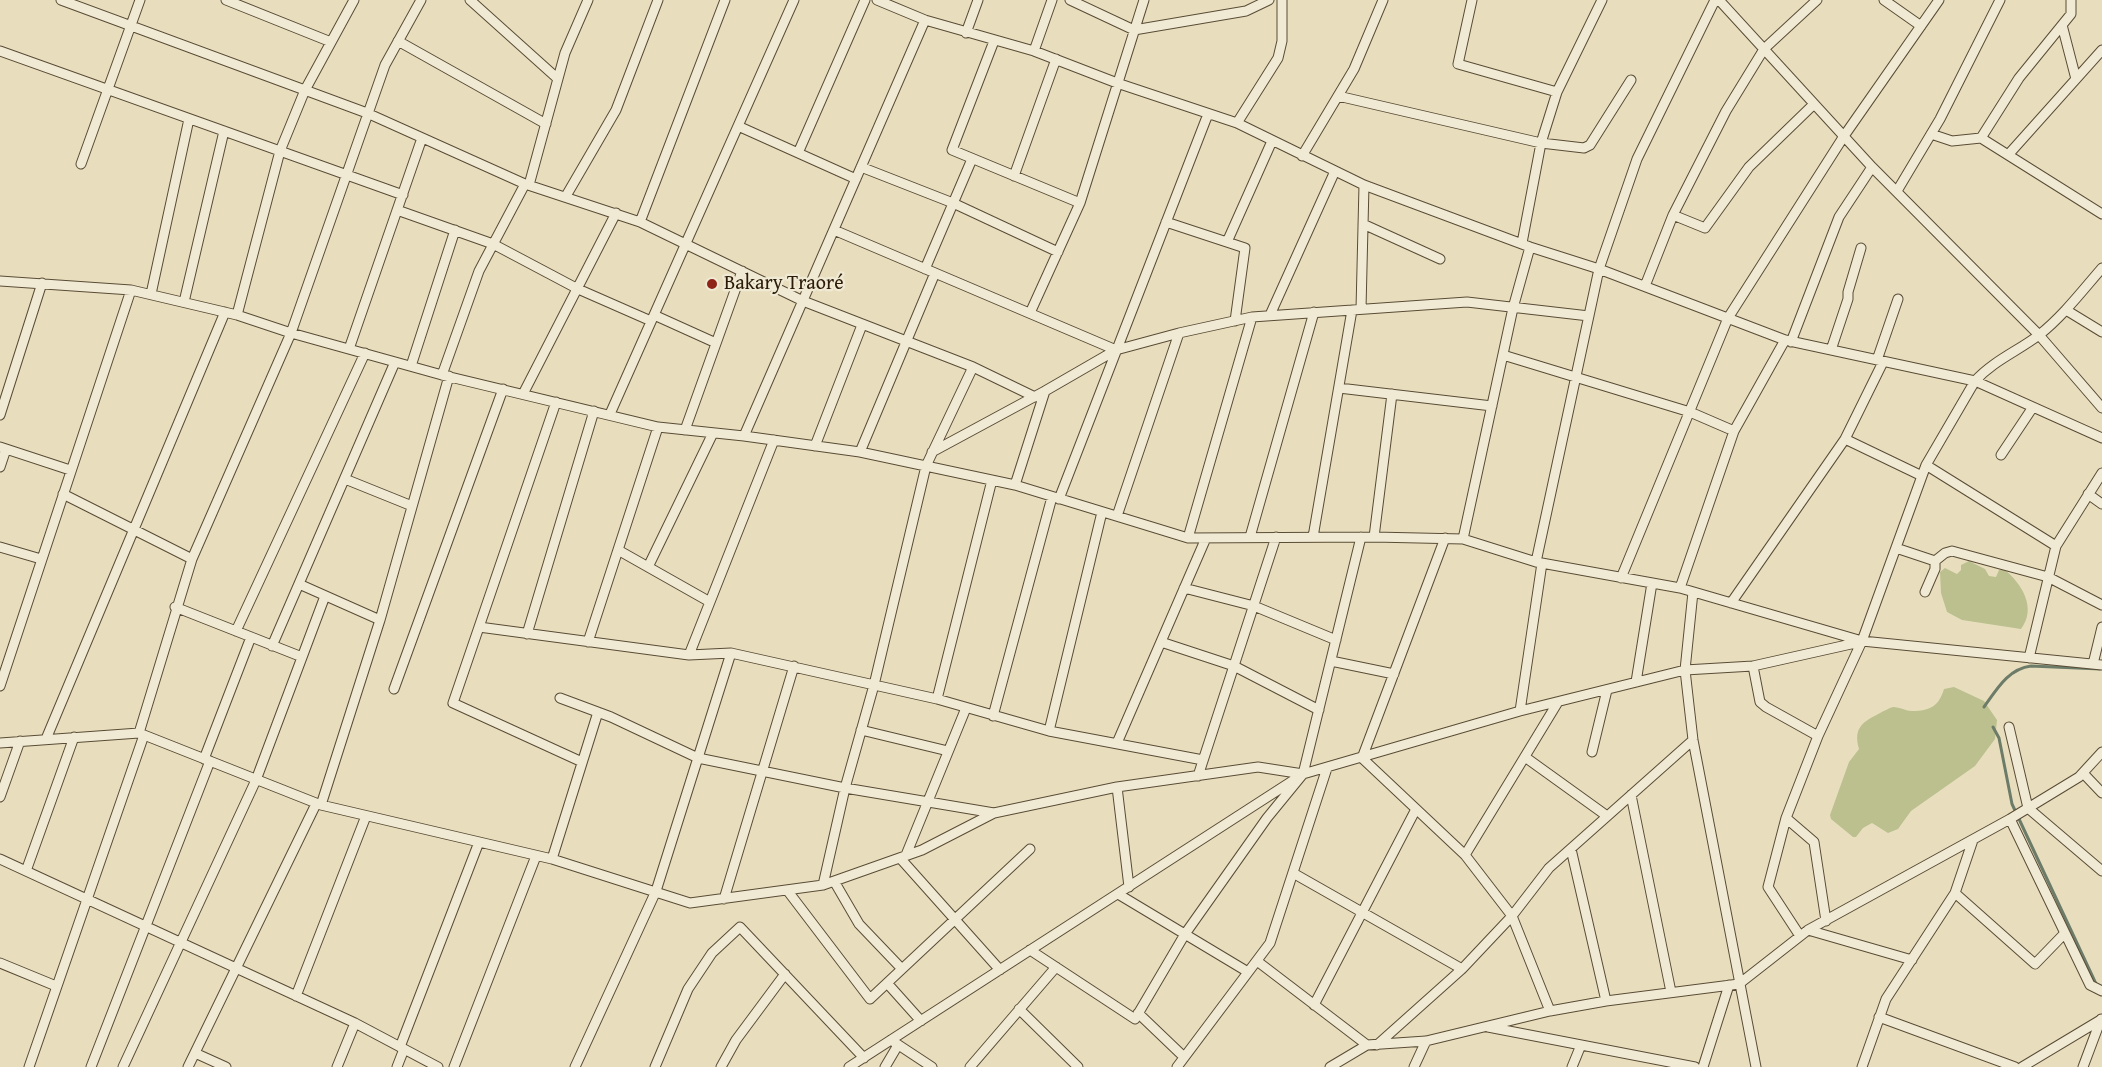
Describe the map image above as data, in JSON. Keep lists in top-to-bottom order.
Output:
{
  "places": ["Bakary Traoré"]
}
